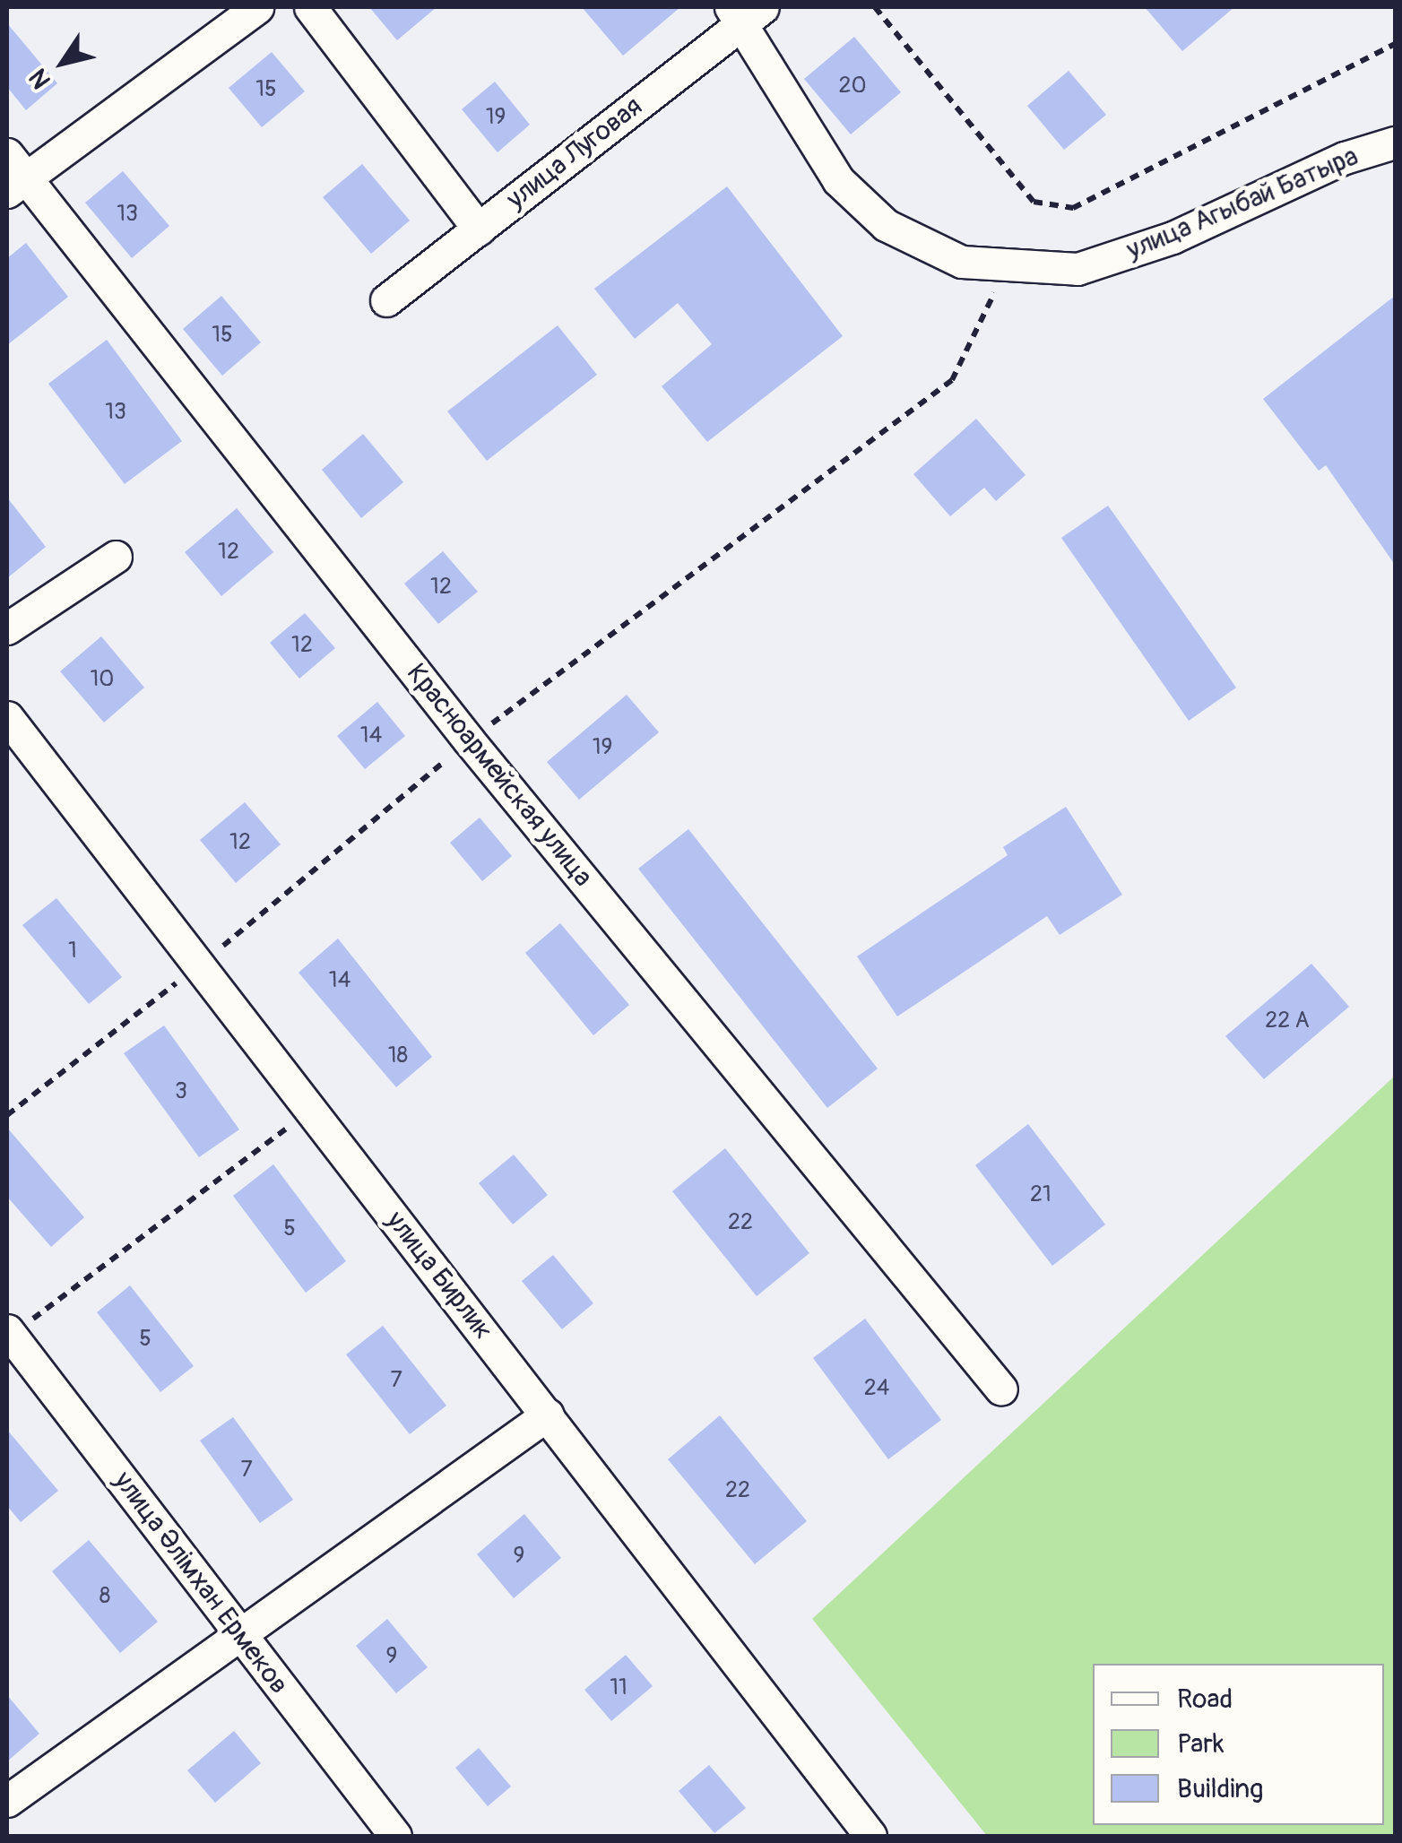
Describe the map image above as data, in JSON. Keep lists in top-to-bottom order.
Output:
{
  "streets": {
    "street": [
      "улица Луговая",
      "улица Агыбай Батыра",
      "Красноармейская улица",
      "улица Бирлик",
      "улица Әлімхан Ермеков"
    ]
  },
  "crossings": [
    ["улица Луговая", "улица Агыбай Батыра"]
  ],
  "house_numbers": [
    "20",
    "15",
    "19",
    "13",
    "15",
    "13",
    "12",
    "12",
    "12",
    "10",
    "14",
    "19",
    "12",
    "1",
    "14",
    "22 А",
    "18",
    "3",
    "21",
    "22",
    "5",
    "5",
    "7",
    "24",
    "7",
    "22",
    "9",
    "8",
    "9",
    "11"
  ],
  "legend": ["Road", "Park", "Building"],
  "north": "bottom left"
}
